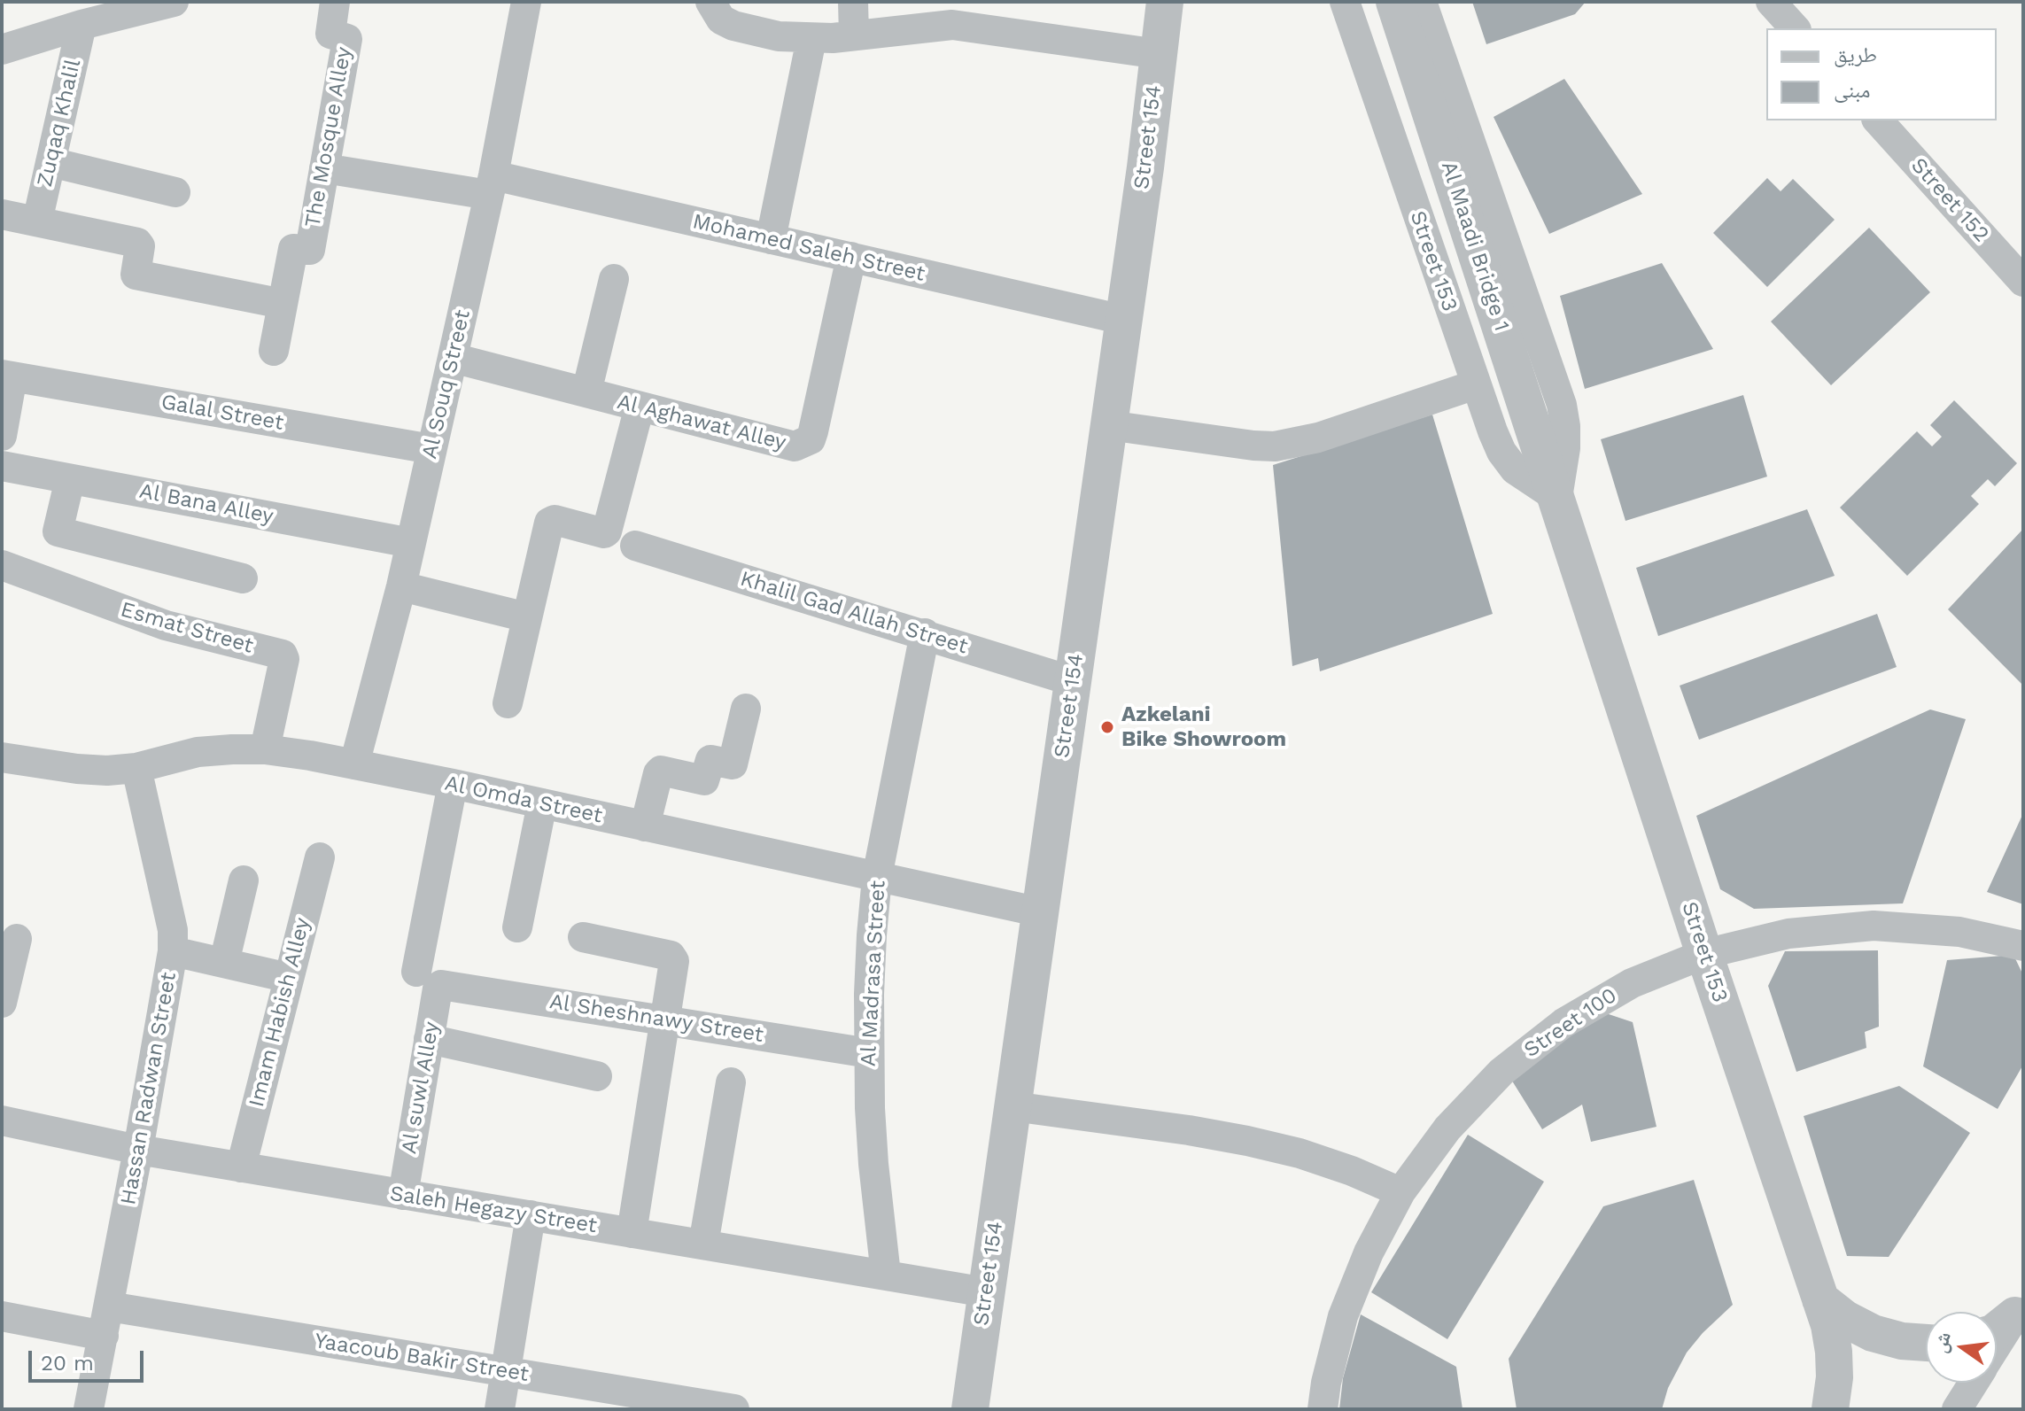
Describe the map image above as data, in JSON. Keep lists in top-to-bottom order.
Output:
{
  "streets": {
    "street": [
      "Zuqaq Khalil",
      "The Mosque Alley",
      "Street 154",
      "Street 152",
      "Al Maadi Bridge 1",
      "Mohamed Saleh Street",
      "Street 153",
      "Al Souq Street",
      "Galal Street",
      "Al Aghawat Alley",
      "Al Bana Alley",
      "Khalil Gad Allah Street",
      "Esmat Street",
      "Al Omda Street",
      "Al Madrasa Street",
      "Imam Habish Alley",
      "Al Sheshnawy Street",
      "Street 100",
      "Al suwl Alley",
      "Hassan Radwan Street",
      "Saleh Hegazy Street",
      "Yaacoub Bakir Street"
    ]
  },
  "crossings": [
    ["The Mosque Alley", "Mohamed Saleh Street"],
    ["Street 154", "Mohamed Saleh Street"],
    ["Street 154", "Khalil Gad Allah Street"],
    ["Street 154", "Al Omda Street"],
    ["Street 154", "Saleh Hegazy Street"],
    ["Al Maadi Bridge 1", "Street 153"],
    ["Mohamed Saleh Street", "Al Souq Street"],
    ["Mohamed Saleh Street", "Al Aghawat Alley"],
    ["Street 153", "Street 100"],
    ["Al Souq Street", "Galal Street"],
    ["Al Souq Street", "Al Aghawat Alley"],
    ["Al Souq Street", "Al Bana Alley"],
    ["Al Souq Street", "Al Omda Street"],
    ["Khalil Gad Allah Street", "Al Madrasa Street"],
    ["Esmat Street", "Al Omda Street"],
    ["Al Omda Street", "Al Madrasa Street"],
    ["Al Omda Street", "Hassan Radwan Street"],
    ["Al Madrasa Street", "Al Sheshnawy Street"],
    ["Al Madrasa Street", "Saleh Hegazy Street"],
    ["Imam Habish Alley", "Saleh Hegazy Street"],
    ["Al Sheshnawy Street", "Al suwl Alley"],
    ["Al suwl Alley", "Saleh Hegazy Street"],
    ["Hassan Radwan Street", "Saleh Hegazy Street"],
    ["Hassan Radwan Street", "Yaacoub Bakir Street"]
  ],
  "places": ["Azkelani Bike Showroom"],
  "legend": ["طريق", "مبنى"],
  "scale_bar": "20 m",
  "north": "left"
}
